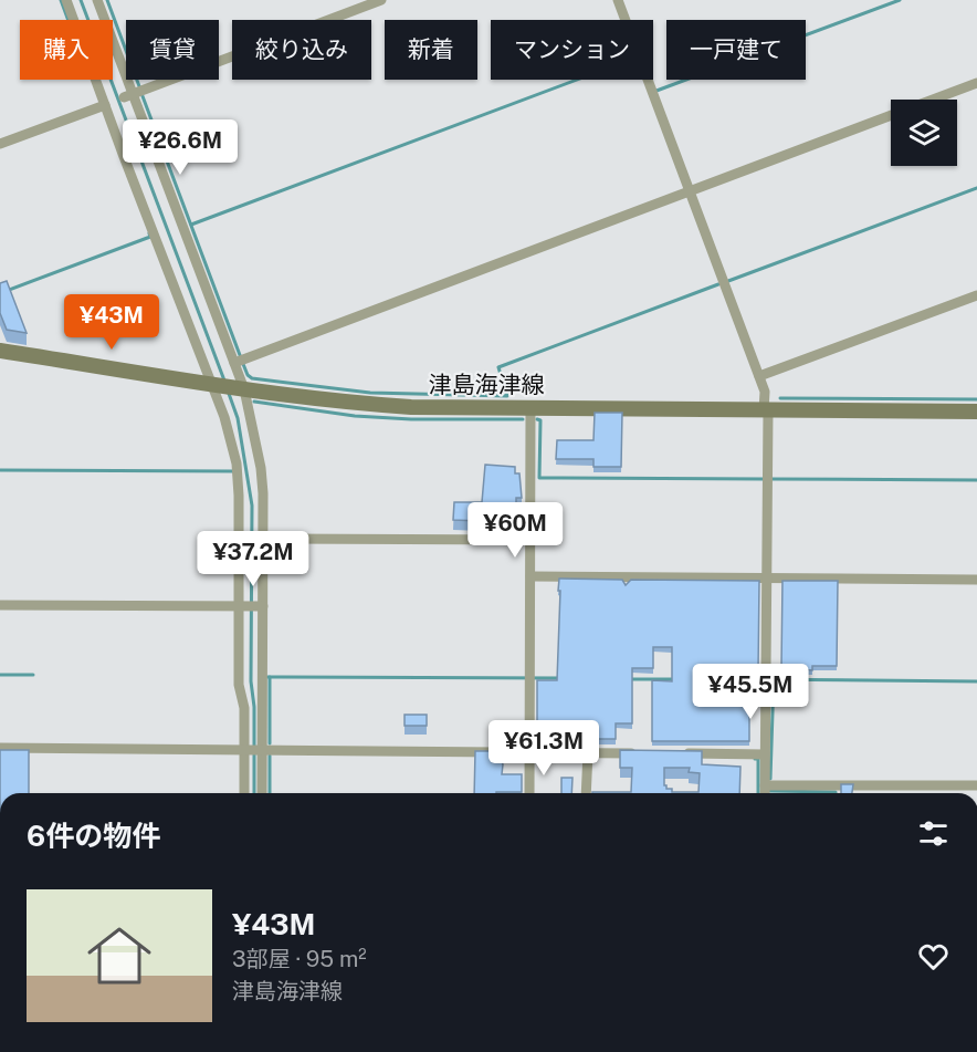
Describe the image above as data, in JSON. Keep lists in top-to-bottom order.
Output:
{
  "streets": {
    "main road": ["津島海津線"]
  },
  "page": {
    "chip": [
      "購入",
      "賃貸",
      "絞り込み",
      "新着",
      "マンション",
      "一戸建て"
    ],
    "price": [
      "¥26.6M",
      "¥43M",
      "¥60M",
      "¥37.2M",
      "¥45.5M",
      "¥61.3M"
    ],
    "heading": "6件の物件",
    "list": [
      {
        "name": "¥43M",
        "note": "3部屋 · 95 m² · 津島海津線"
      }
    ]
  }
}
